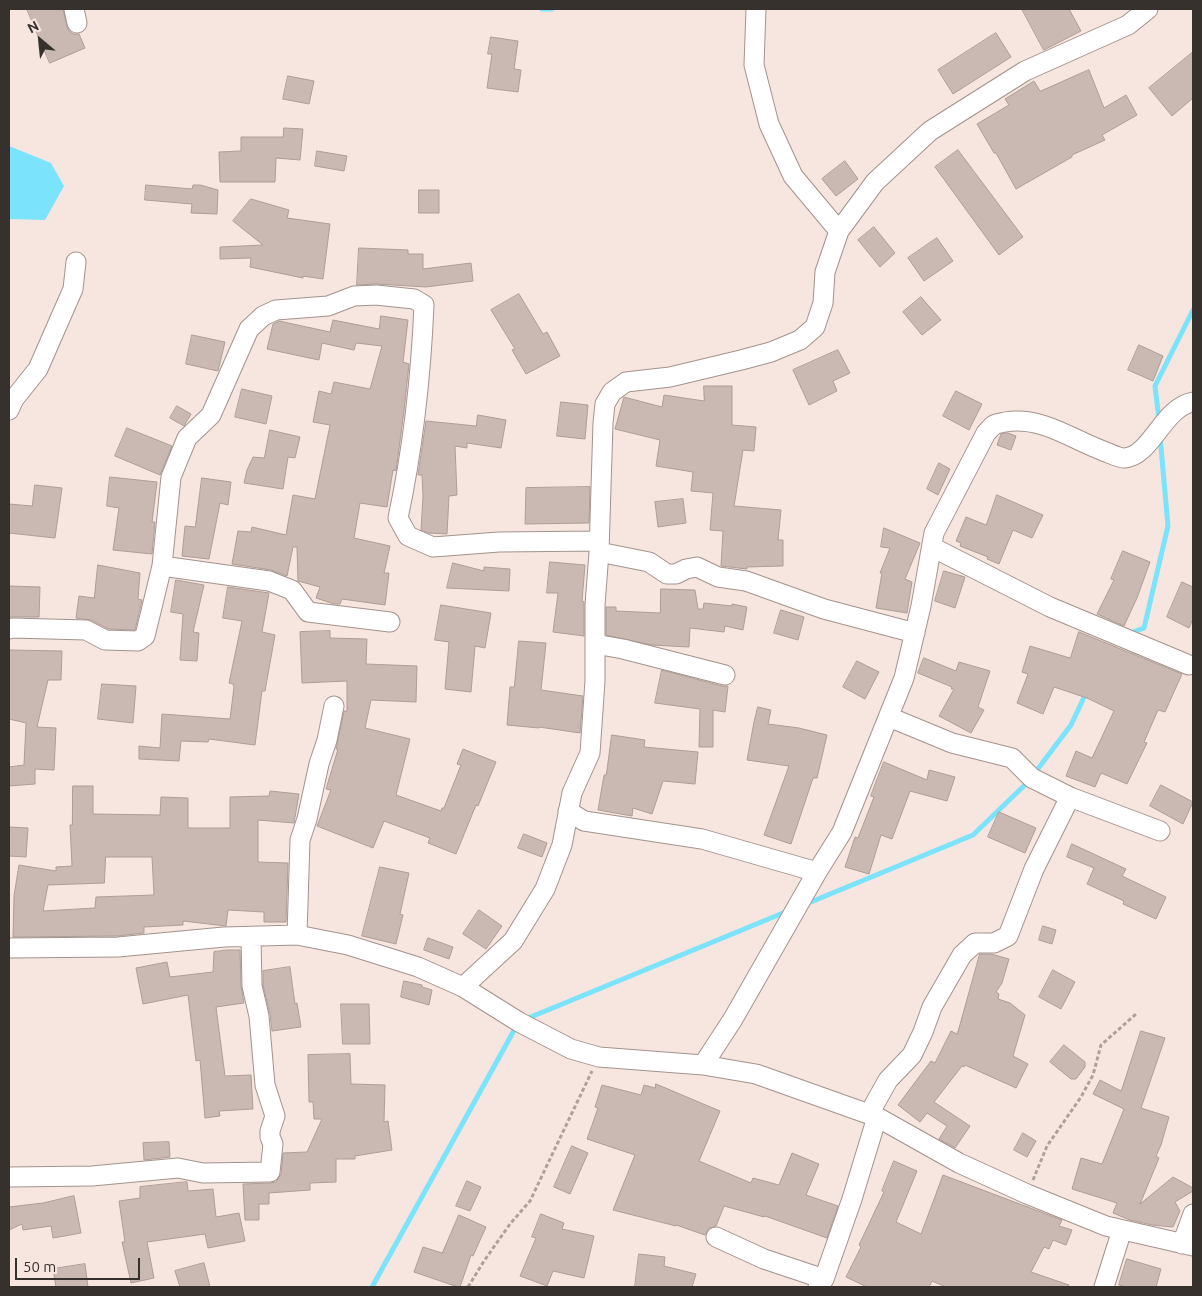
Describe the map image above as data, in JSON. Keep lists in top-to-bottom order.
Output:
{
  "scale_bar": "50 m",
  "north": "top left"
}
